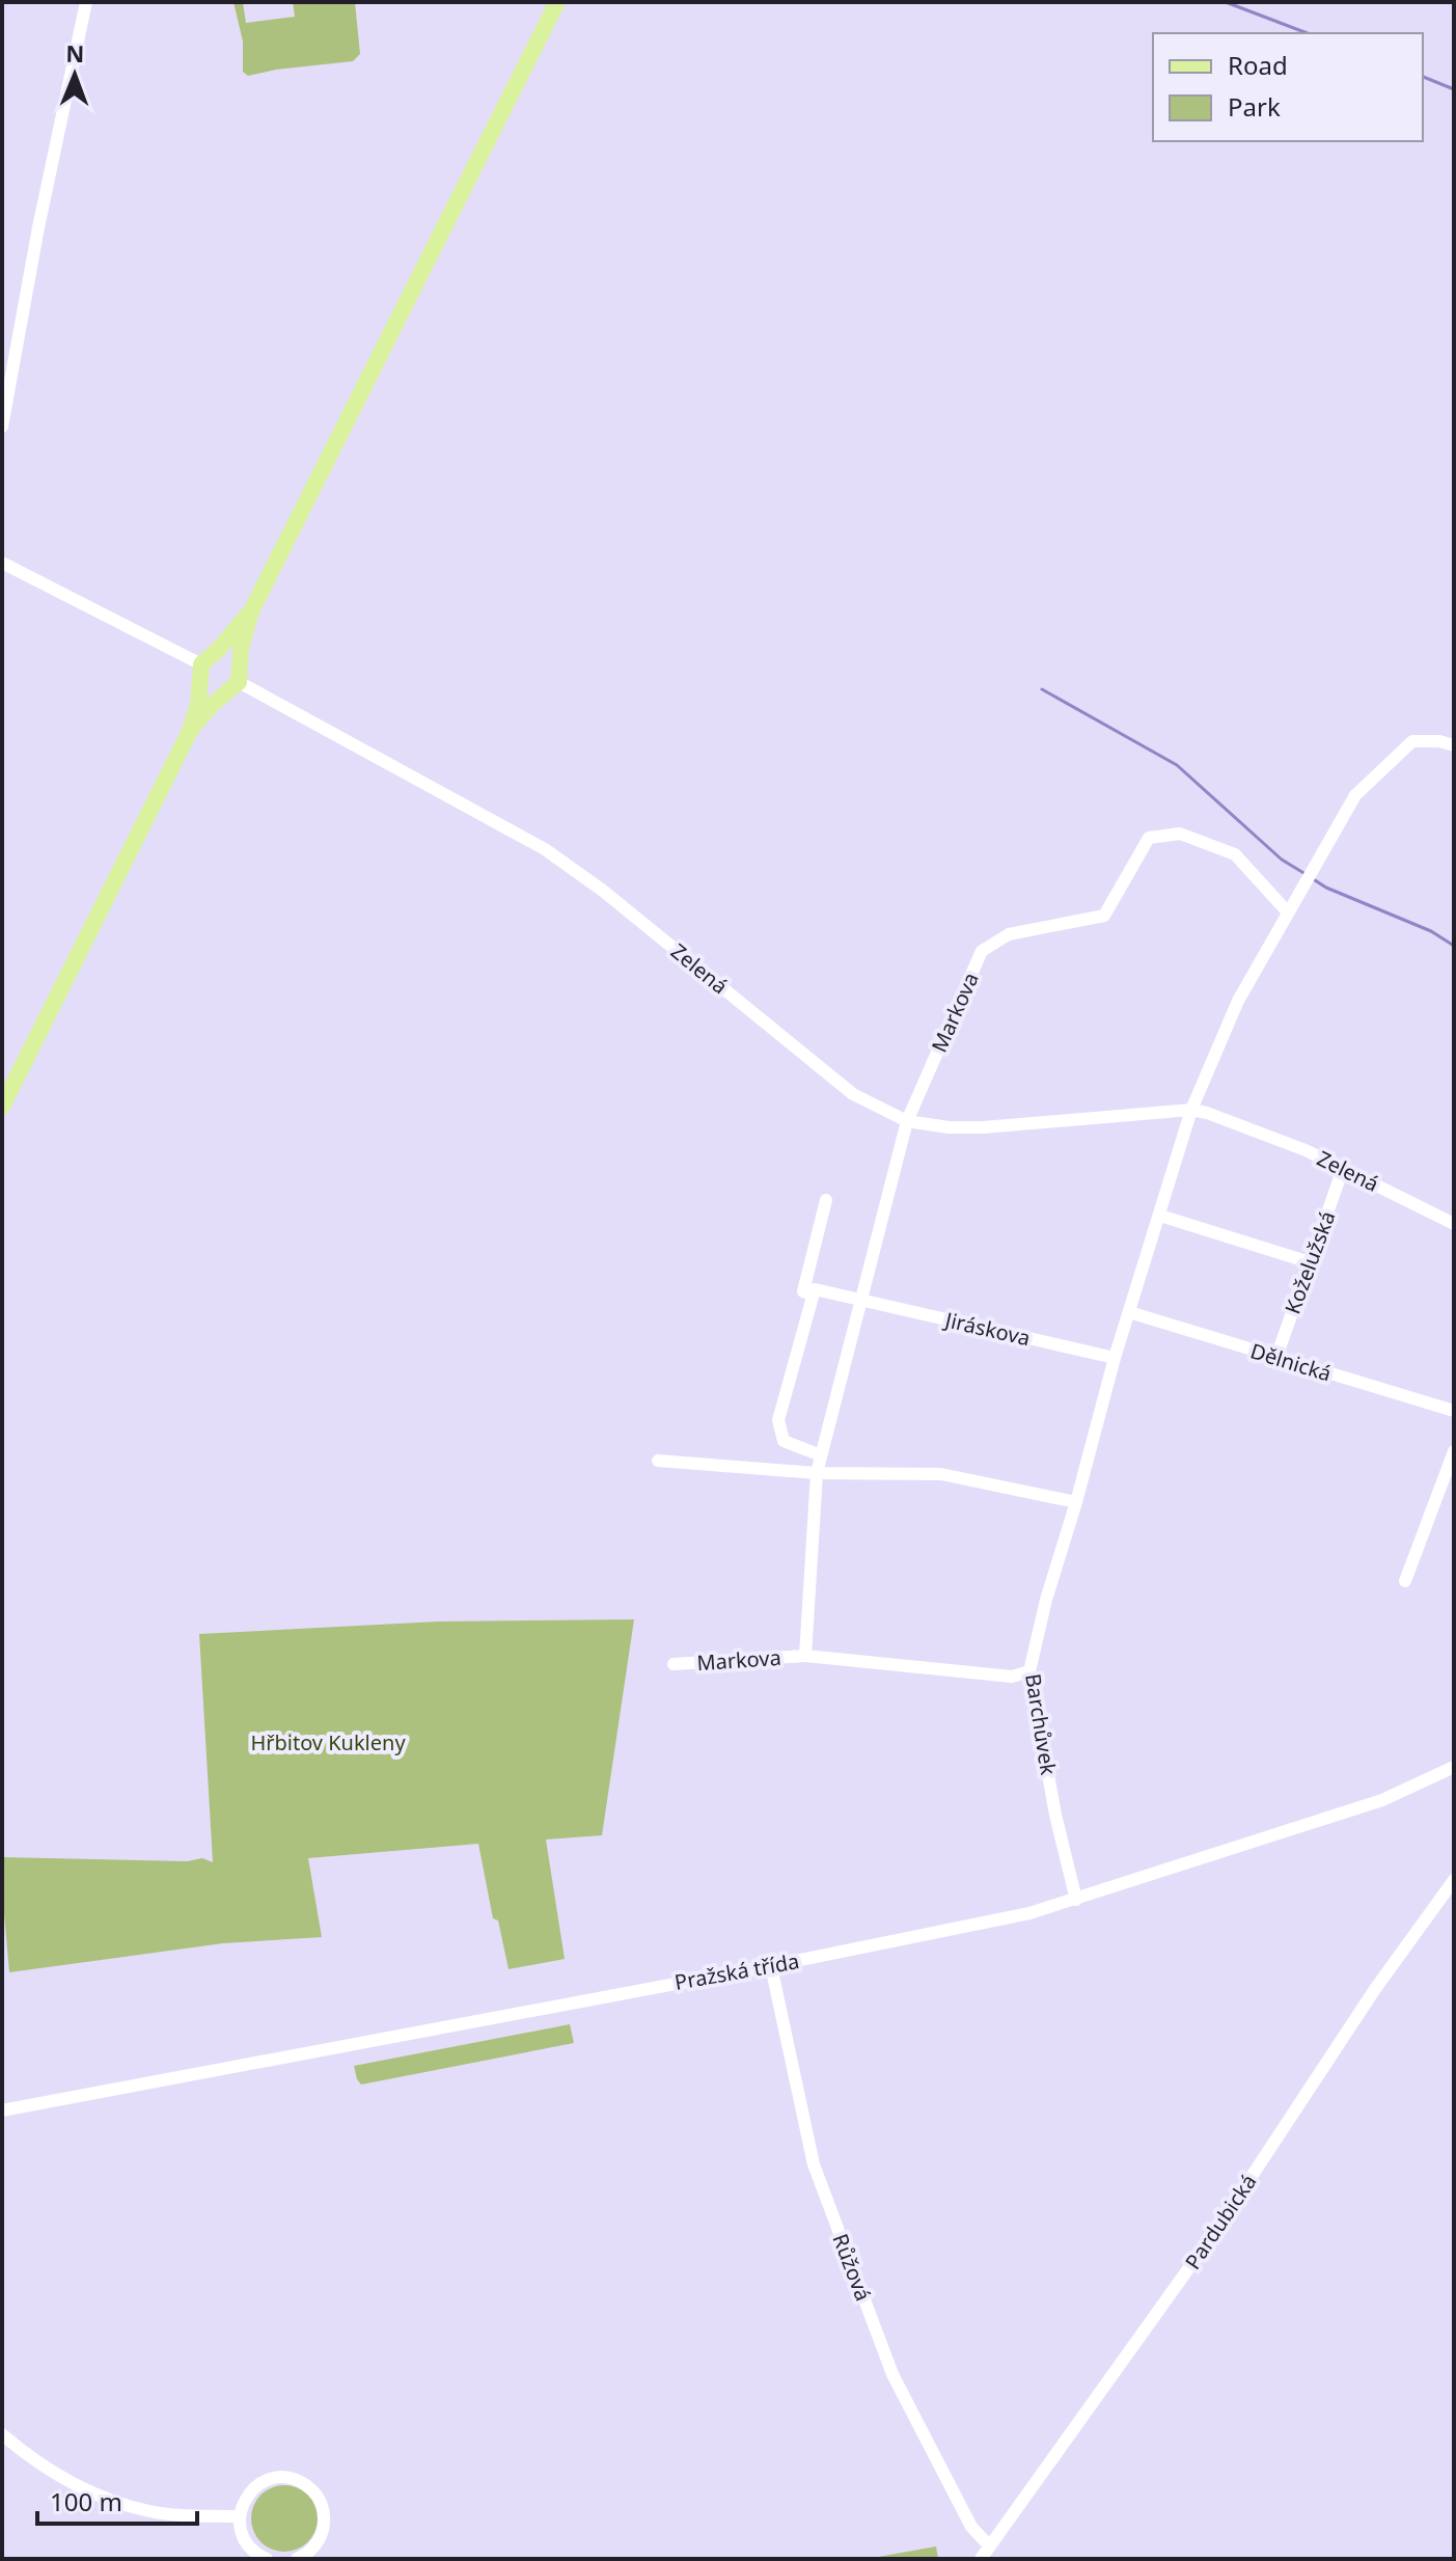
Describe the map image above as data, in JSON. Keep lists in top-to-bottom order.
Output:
{
  "streets": {
    "street": [
      "Zelená",
      "Markova",
      "Koželužská",
      "Jiráskova",
      "Dělnická",
      "Barchůvek",
      "Pražská třída",
      "Pardubická",
      "Růžová"
    ]
  },
  "crossings": [
    ["Zelená", "Markova"],
    ["Zelená", "Koželužská"],
    ["Markova", "Jiráskova"],
    ["Markova", "Barchůvek"],
    ["Koželužská", "Dělnická"],
    ["Barchůvek", "Pražská třída"],
    ["Pražská třída", "Růžová"],
    ["Pardubická", "Růžová"]
  ],
  "parks": ["Hřbitov Kukleny"],
  "legend": ["Road", "Park"],
  "scale_bar": "100 m",
  "north": "top"
}
